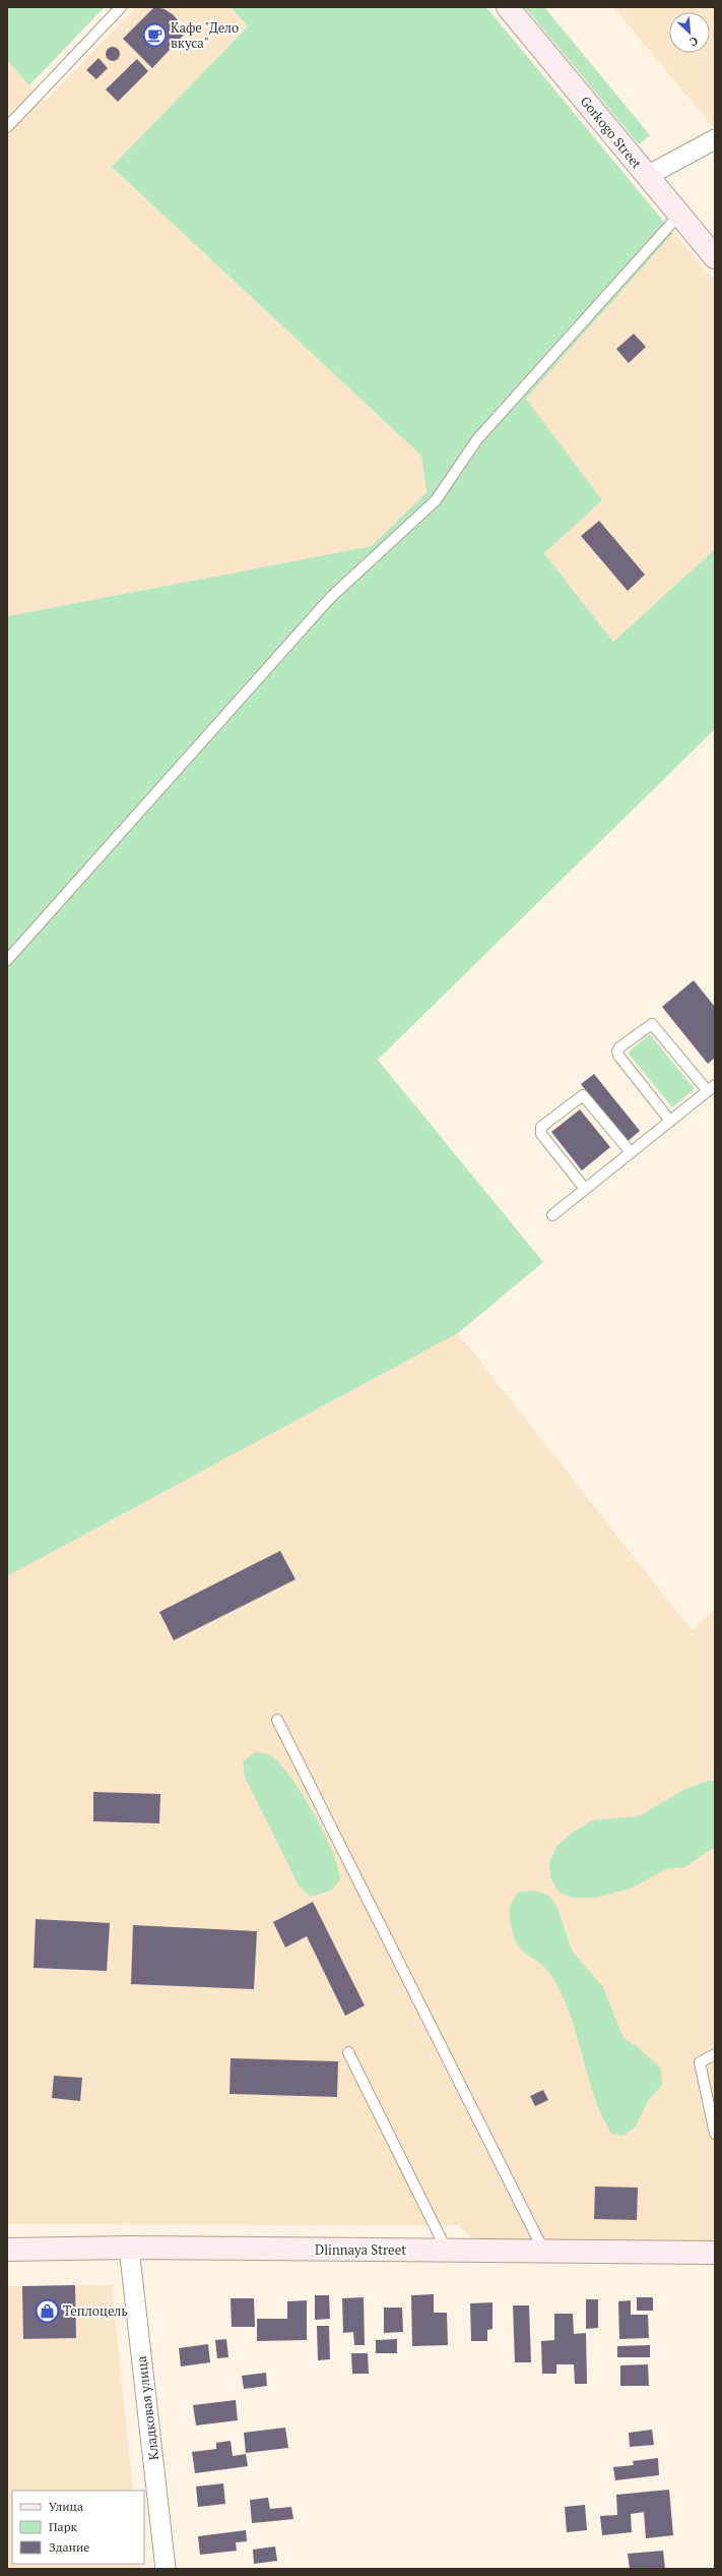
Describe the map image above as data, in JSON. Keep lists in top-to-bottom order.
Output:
{
  "streets": {
    "street": ["Gorkogo Street", "Dlinnaya Street", "Кладковая улица"]
  },
  "crossings": [
    ["Dlinnaya Street", "Кладковая улица"]
  ],
  "places": {
    "cafe": ["Кафе \"Дело вкуса\""],
    "shop": ["Теплоцель"]
  },
  "legend": ["Улица", "Парк", "Здание"],
  "north": "bottom right"
}
